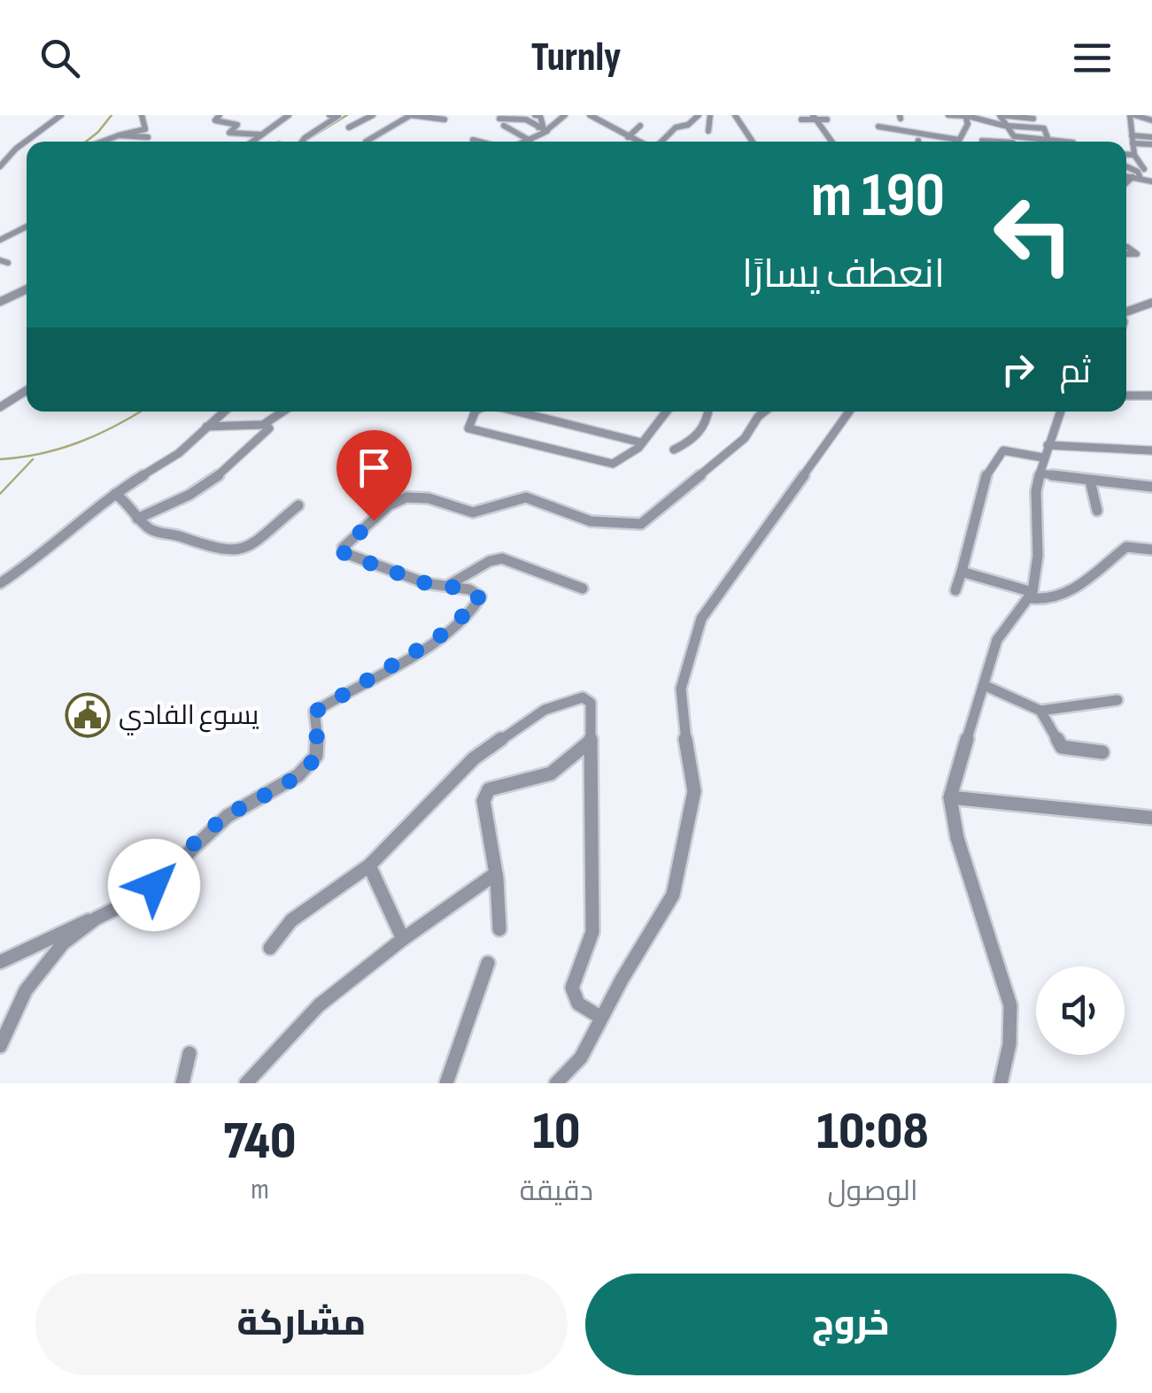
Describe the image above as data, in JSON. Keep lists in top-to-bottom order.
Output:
{
  "places": {
    "public building": ["يسوع الفادي"]
  },
  "page": {
    "header": "Turnly",
    "turn": ["190 m", "انعطف يسارًا"],
    "then": "ثم",
    "eta": [
      "10:08",
      "الوصول",
      "10",
      "دقيقة",
      "740",
      "m"
    ],
    "buttons": ["خروج", "مشاركة"]
  }
}
